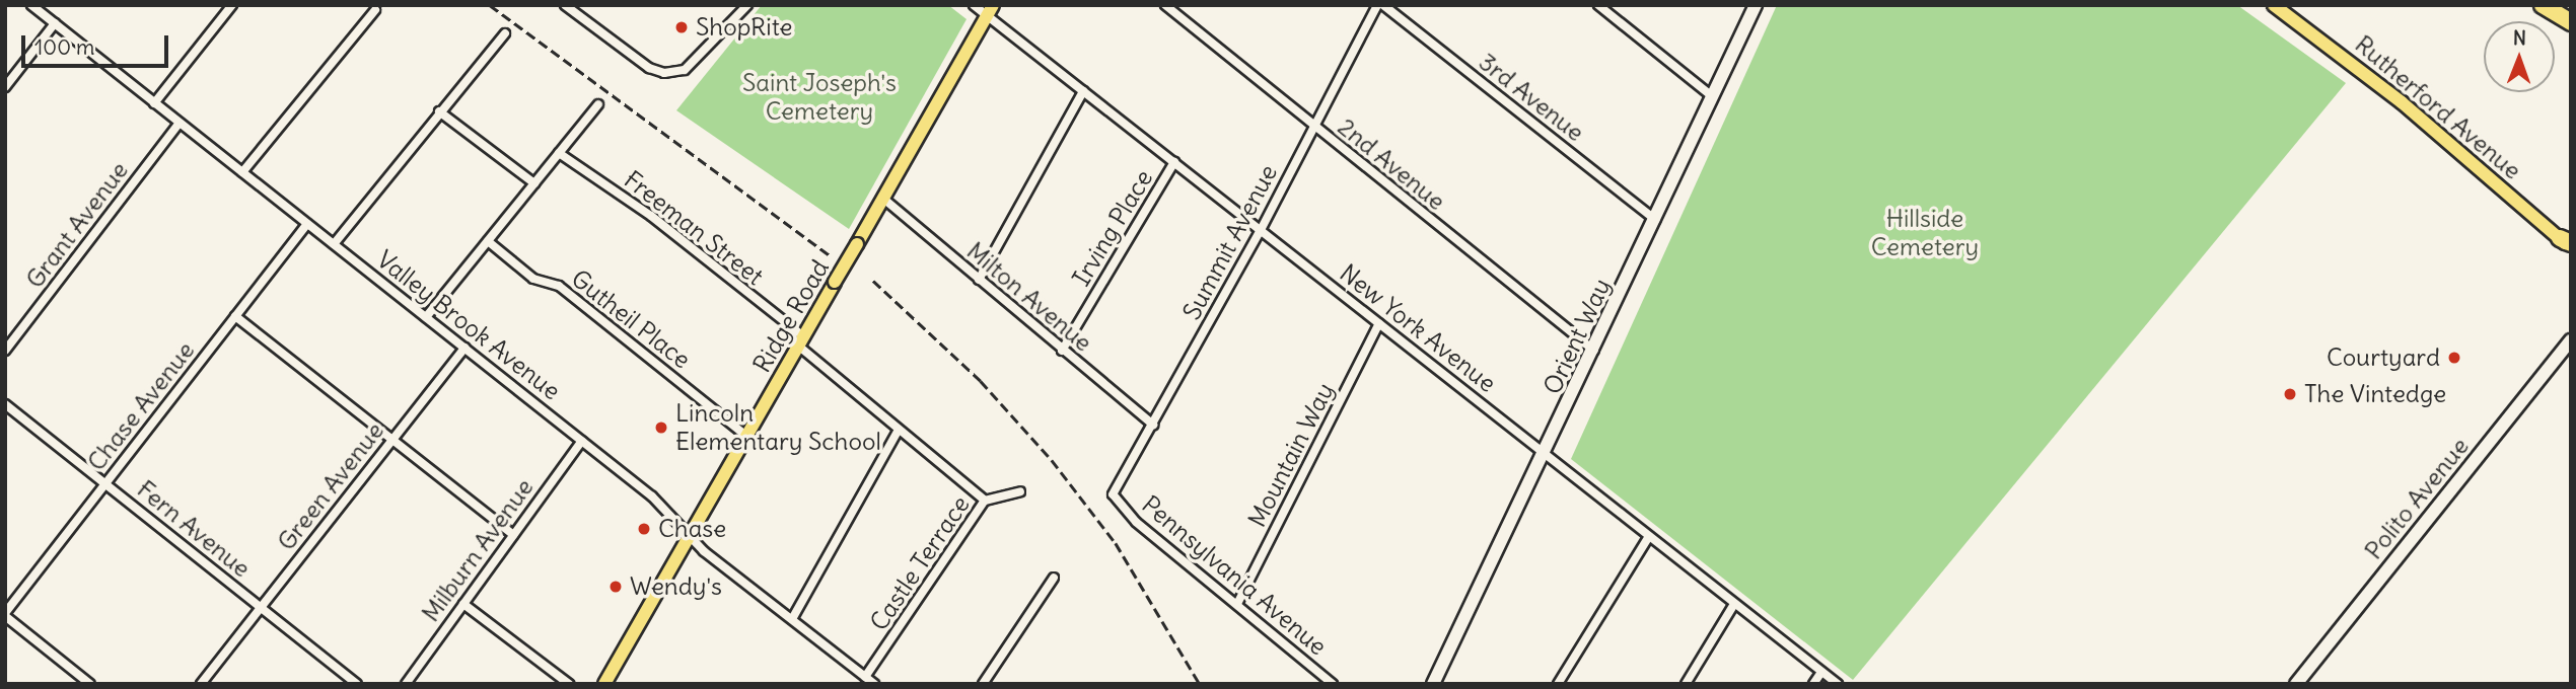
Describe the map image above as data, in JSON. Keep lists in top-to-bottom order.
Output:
{
  "streets": {
    "main road": ["Rutherford Avenue", "Ridge Road"],
    "street": [
      "3rd Avenue",
      "2nd Avenue",
      "Grant Avenue",
      "Freeman Street",
      "Irving Place",
      "Summit Avenue",
      "Milton Avenue",
      "Gutheil Place",
      "Valley Brook Avenue",
      "New York Avenue",
      "Orient Way",
      "Chase Avenue",
      "Mountain Way",
      "Green Avenue",
      "Polito Avenue",
      "Fern Avenue",
      "Milburn Avenue",
      "Castle Terrace",
      "Pennsylvania Avenue"
    ]
  },
  "crossings": [
    ["3rd Avenue", "Orient Way"],
    ["2nd Avenue", "Summit Avenue"],
    ["2nd Avenue", "Orient Way"],
    ["Grant Avenue", "Valley Brook Avenue"],
    ["Freeman Street", "Ridge Road"],
    ["Freeman Street", "Castle Terrace"],
    ["Irving Place", "Milton Avenue"],
    ["Irving Place", "New York Avenue"],
    ["Summit Avenue", "Milton Avenue"],
    ["Summit Avenue", "New York Avenue"],
    ["Summit Avenue", "Pennsylvania Avenue"],
    ["Milton Avenue", "Ridge Road"],
    ["Ridge Road", "Gutheil Place"],
    ["Ridge Road", "Valley Brook Avenue"],
    ["Ridge Road", "New York Avenue"],
    ["Valley Brook Avenue", "Chase Avenue"],
    ["Valley Brook Avenue", "Green Avenue"],
    ["Valley Brook Avenue", "Milburn Avenue"],
    ["Valley Brook Avenue", "Castle Terrace"],
    ["New York Avenue", "Orient Way"],
    ["New York Avenue", "Mountain Way"],
    ["Chase Avenue", "Fern Avenue"],
    ["Mountain Way", "Pennsylvania Avenue"],
    ["Green Avenue", "Fern Avenue"]
  ],
  "parks": ["Saint Joseph's Cemetery", "Hillside Cemetery"],
  "places": [
    "ShopRite",
    "Courtyard",
    "The Vintedge",
    "Lincoln Elementary School",
    "Chase",
    "Wendy's"
  ],
  "scale_bar": "100 m",
  "north": "top"
}
